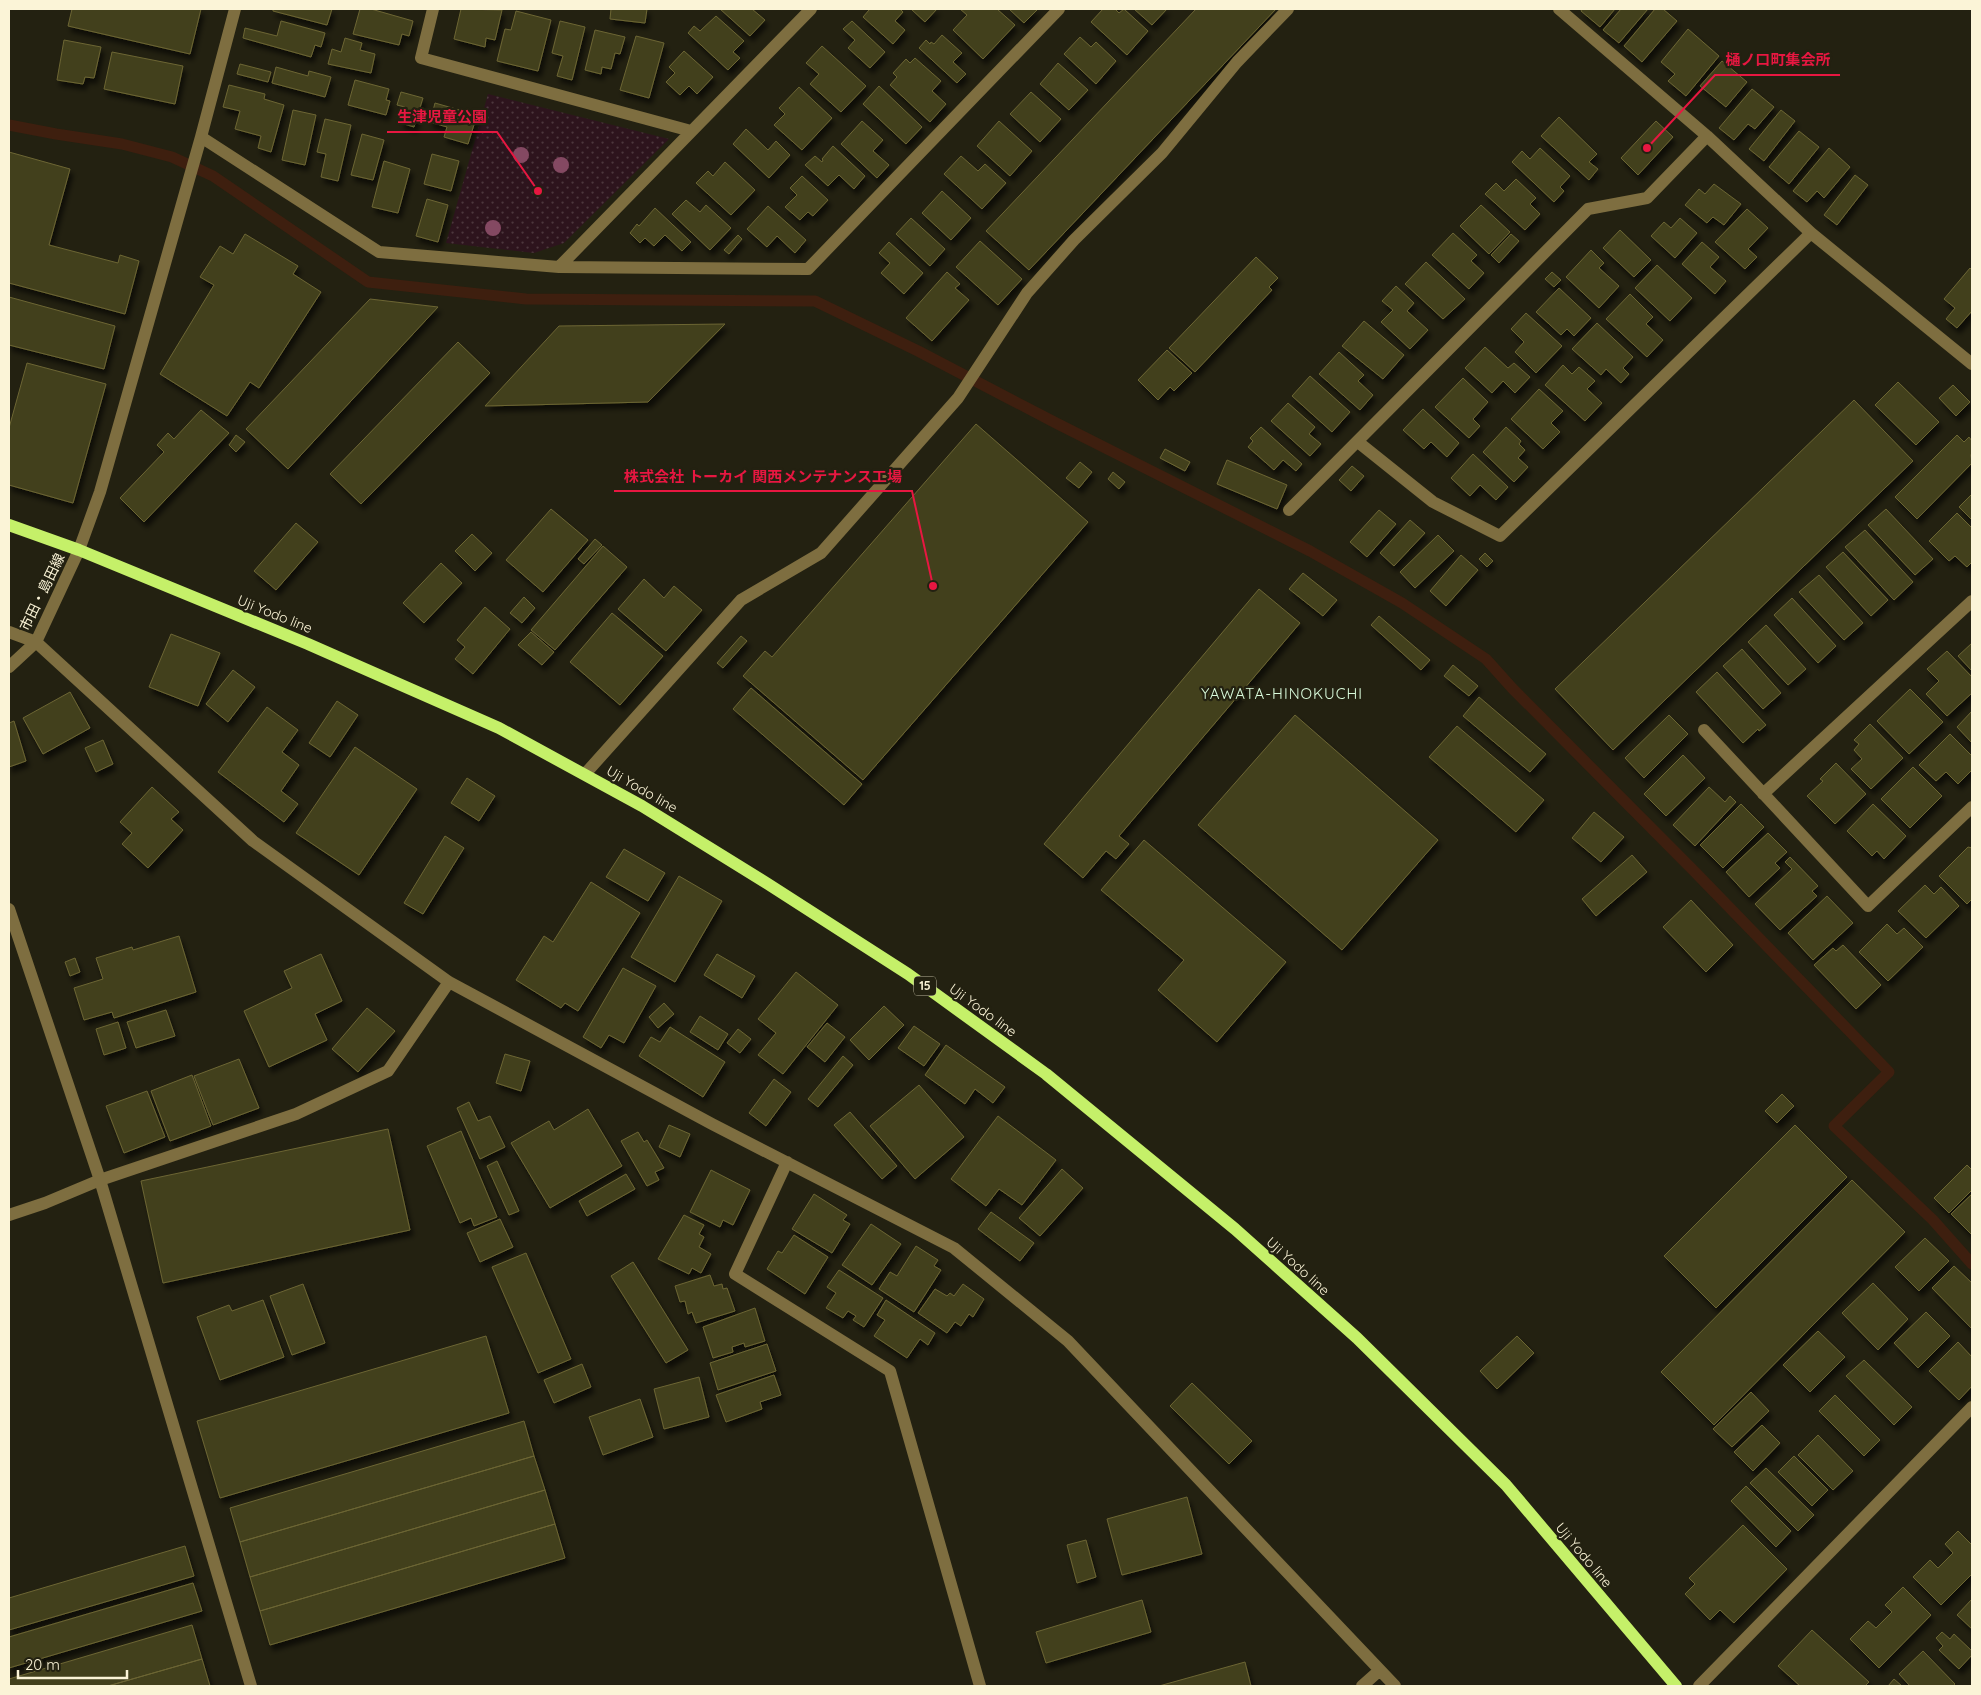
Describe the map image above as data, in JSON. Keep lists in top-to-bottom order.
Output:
{
  "streets": {
    "main road": ["Uji Yodo line", "15"],
    "street": ["市田・島田線"]
  },
  "crossings": [
    ["市田・島田線", "Uji Yodo line"]
  ],
  "districts": ["YAWATA-HINOKUCHI"],
  "places": ["樋ノ口町集会所", "生津児童公園", "株式会社 トーカイ 関西メンテナンス工場"],
  "scale_bar": "20 m"
}
